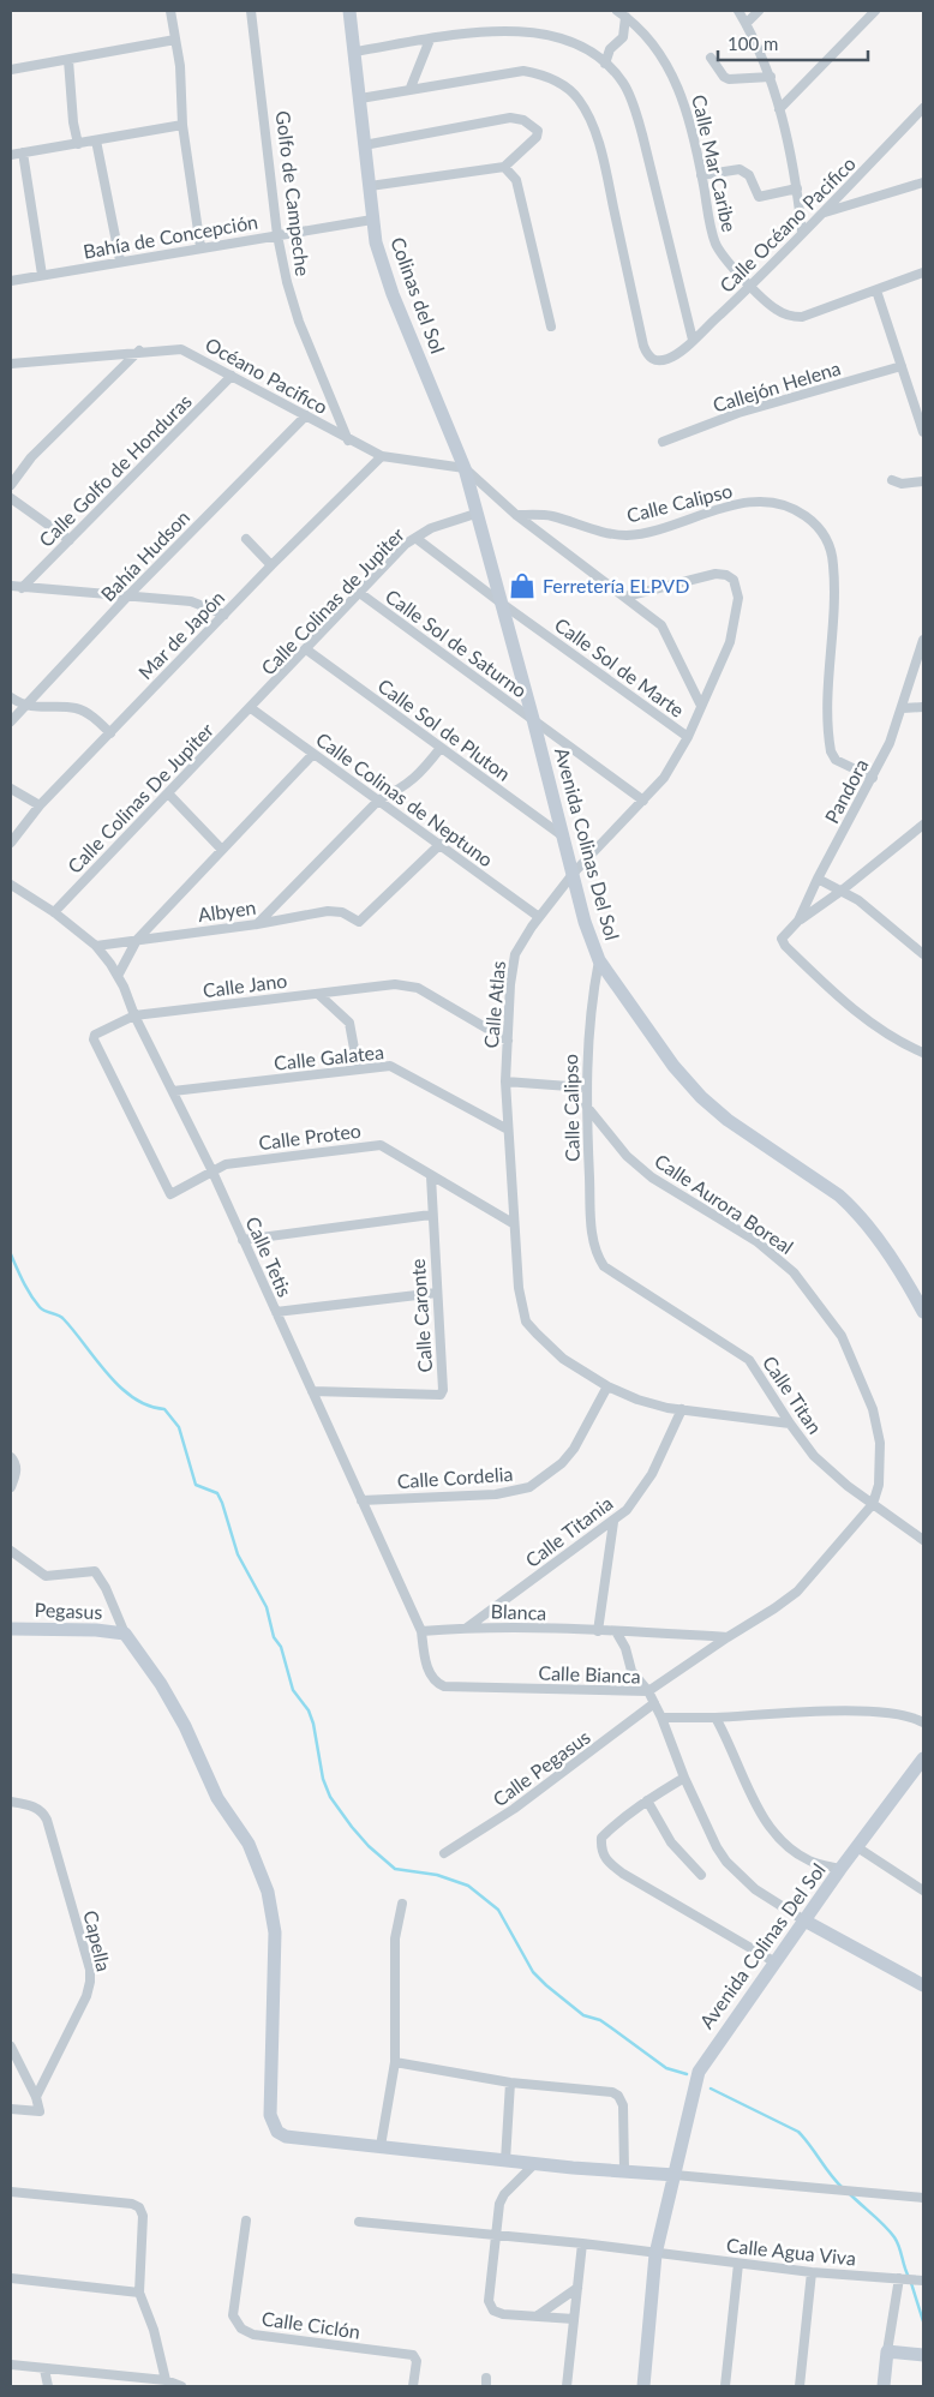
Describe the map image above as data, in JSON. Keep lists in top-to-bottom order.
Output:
{
  "streets": {
    "street": [
      "Calle Mar Caribe",
      "Golfo de Campeche",
      "Calle Océano Pacifico",
      "Bahía de Concepción",
      "Colinas del Sol",
      "Océano Pacifico",
      "Callejón Helena",
      "Calle Golfo de Honduras",
      "Calle Calipso",
      "Bahía Hudson",
      "Calle Colinas de Jupiter",
      "Mar de Japón",
      "Calle Sol de Saturno",
      "Calle Sol de Marte",
      "Calle Sol de Pluton",
      "Pandora",
      "Calle Colinas De Jupiter",
      "Calle Colinas de Neptuno",
      "Avenida Colinas Del Sol",
      "Albyen",
      "Calle Jano",
      "Calle Atlas",
      "Calle Galatea",
      "Calle Proteo",
      "Calle Aurora Boreal",
      "Calle Tetis",
      "Calle Caronte",
      "Calle Titan",
      "Calle Cordelia",
      "Calle Titania",
      "Pegasus",
      "Blanca",
      "Calle Bianca",
      "Calle Pegasus",
      "Capella",
      "Calle Agua Viva",
      "Calle Ciclón"
    ]
  },
  "crossings": [
    ["Calle Mar Caribe", "Calle Océano Pacifico"],
    ["Golfo de Campeche", "Bahía de Concepción"],
    ["Golfo de Campeche", "Océano Pacifico"],
    ["Bahía de Concepción", "Colinas del Sol"],
    ["Colinas del Sol", "Océano Pacifico"],
    ["Colinas del Sol", "Calle Colinas de Jupiter"],
    ["Colinas del Sol", "Avenida Colinas Del Sol"],
    ["Océano Pacifico", "Calle Golfo de Honduras"],
    ["Océano Pacifico", "Bahía Hudson"],
    ["Océano Pacifico", "Mar de Japón"],
    ["Calle Calipso", "Pandora"],
    ["Calle Calipso", "Avenida Colinas Del Sol"],
    ["Calle Calipso", "Calle Aurora Boreal"],
    ["Calle Calipso", "Calle Titan"],
    ["Calle Colinas de Jupiter", "Calle Sol de Saturno"],
    ["Calle Colinas de Jupiter", "Calle Sol de Marte"],
    ["Calle Colinas de Jupiter", "Calle Sol de Pluton"],
    ["Calle Colinas de Jupiter", "Calle Colinas De Jupiter"],
    ["Calle Colinas de Jupiter", "Calle Colinas de Neptuno"],
    ["Calle Colinas de Jupiter", "Avenida Colinas Del Sol"],
    ["Calle Sol de Saturno", "Avenida Colinas Del Sol"],
    ["Calle Sol de Saturno", "Calle Atlas"],
    ["Calle Sol de Marte", "Avenida Colinas Del Sol"],
    ["Calle Sol de Marte", "Calle Atlas"],
    ["Calle Sol de Pluton", "Avenida Colinas Del Sol"],
    ["Calle Colinas De Jupiter", "Calle Colinas de Neptuno"],
    ["Calle Colinas De Jupiter", "Calle Tetis"],
    ["Calle Colinas de Neptuno", "Albyen"],
    ["Calle Colinas de Neptuno", "Calle Atlas"],
    ["Avenida Colinas Del Sol", "Calle Atlas"],
    ["Avenida Colinas Del Sol", "Calle Bianca"],
    ["Avenida Colinas Del Sol", "Calle Agua Viva"],
    ["Albyen", "Calle Tetis"],
    ["Calle Jano", "Calle Atlas"],
    ["Calle Jano", "Calle Proteo"],
    ["Calle Jano", "Calle Tetis"],
    ["Calle Atlas", "Calle Galatea"],
    ["Calle Atlas", "Calle Proteo"],
    ["Calle Atlas", "Calle Titan"],
    ["Calle Atlas", "Calle Cordelia"],
    ["Calle Atlas", "Calle Titania"],
    ["Calle Galatea", "Calle Tetis"],
    ["Calle Proteo", "Calle Tetis"],
    ["Calle Proteo", "Calle Caronte"],
    ["Calle Aurora Boreal", "Calle Titan"],
    ["Calle Tetis", "Calle Caronte"],
    ["Calle Tetis", "Calle Cordelia"],
    ["Calle Tetis", "Blanca"],
    ["Calle Tetis", "Calle Bianca"],
    ["Calle Titania", "Blanca"],
    ["Calle Bianca", "Calle Pegasus"]
  ],
  "places": {
    "shop": ["Ferretería ELPVD"]
  },
  "scale_bar": "100 m"
}
